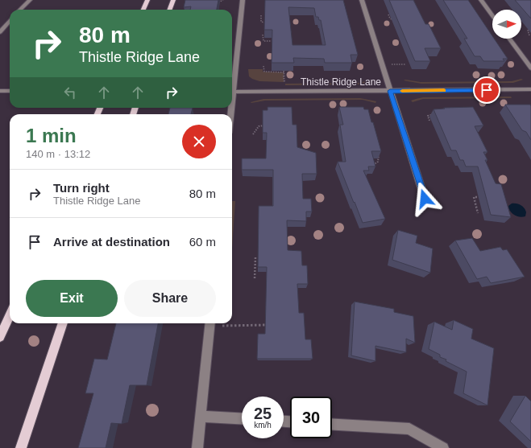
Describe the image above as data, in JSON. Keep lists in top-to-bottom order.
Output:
{
  "streets": {
    "street": ["Thistle Ridge Lane"]
  },
  "north": "right",
  "page": {
    "turn": ["80 m", "Thistle Ridge Lane"],
    "heading": ["1 min", "140 m · 13:12"],
    "list": [
      {
        "name": "Turn right",
        "note": "Thistle Ridge Lane",
        "value": "80 m"
      },
      {
        "name": "Arrive at destination",
        "value": "60 m"
      }
    ],
    "buttons": ["Exit", "Share"],
    "speed": "25 km/h",
    "limit": "30"
  }
}
